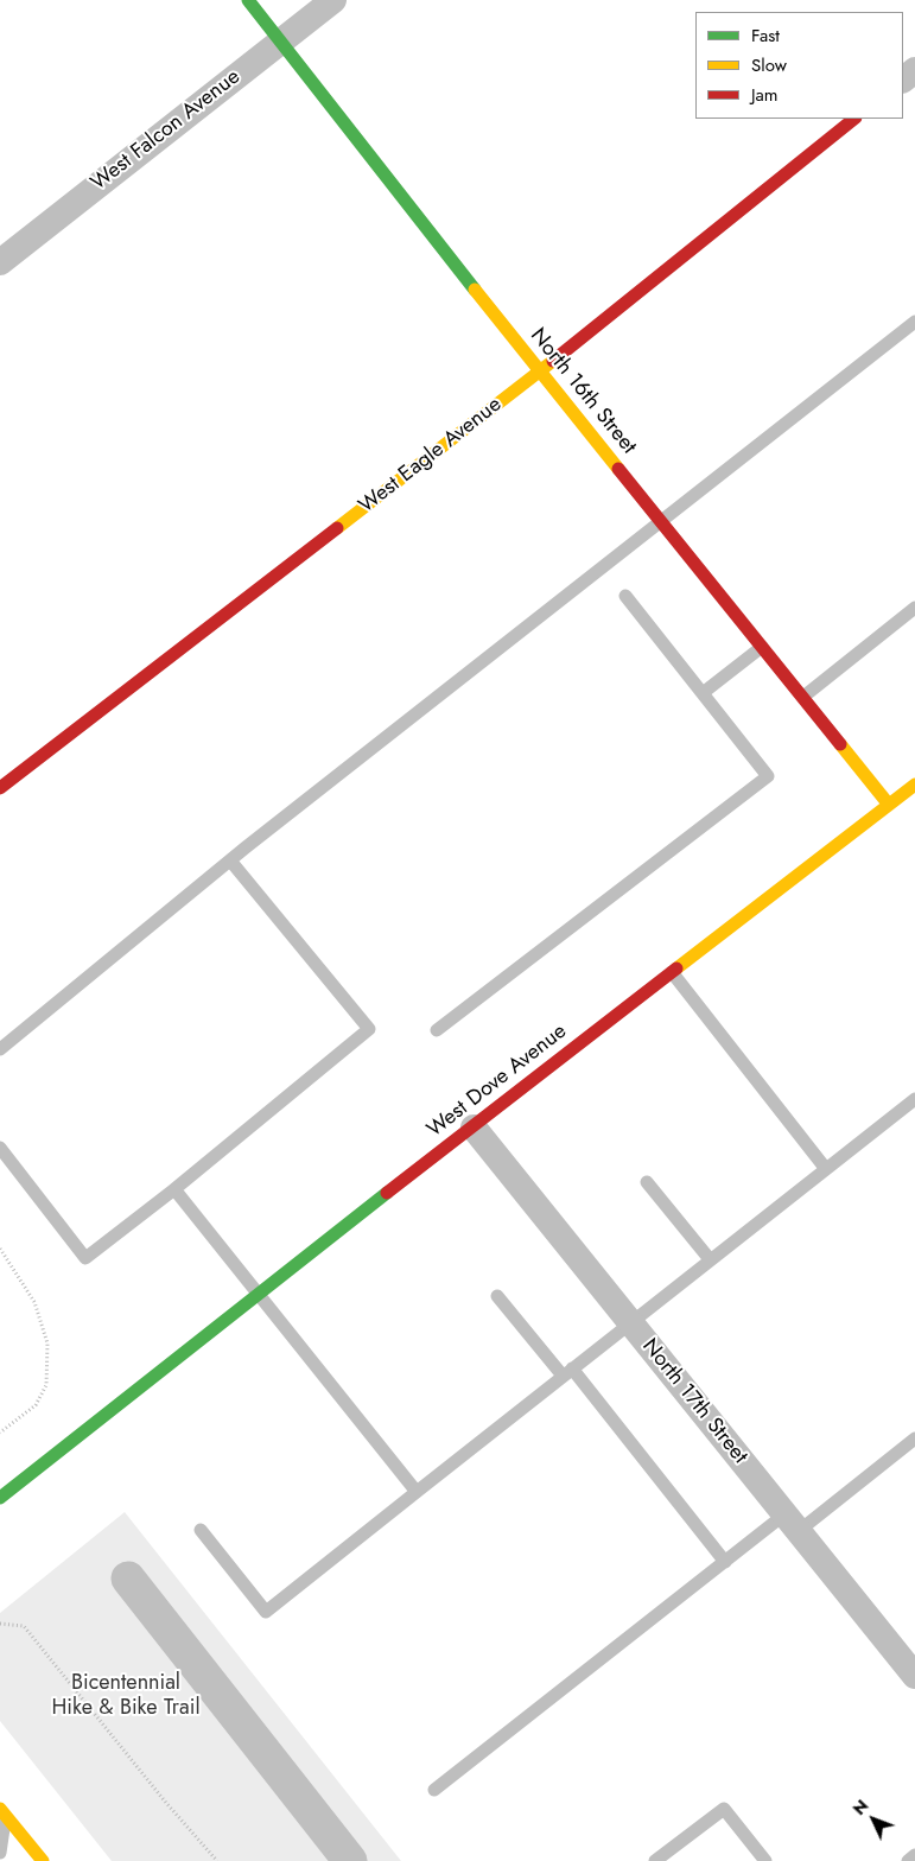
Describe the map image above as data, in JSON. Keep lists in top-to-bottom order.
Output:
{
  "streets": {
    "street": [
      "West Falcon Avenue",
      "North 16th Street",
      "West Eagle Avenue",
      "West Dove Avenue",
      "North 17th Street"
    ]
  },
  "crossings": [
    ["West Falcon Avenue", "North 16th Street"],
    ["North 16th Street", "West Eagle Avenue"],
    ["North 16th Street", "West Dove Avenue"],
    ["West Dove Avenue", "North 17th Street"]
  ],
  "parks": ["Bicentennial Hike & Bike Trail"],
  "legend": ["Fast", "Slow", "Jam"],
  "north": "top left"
}
